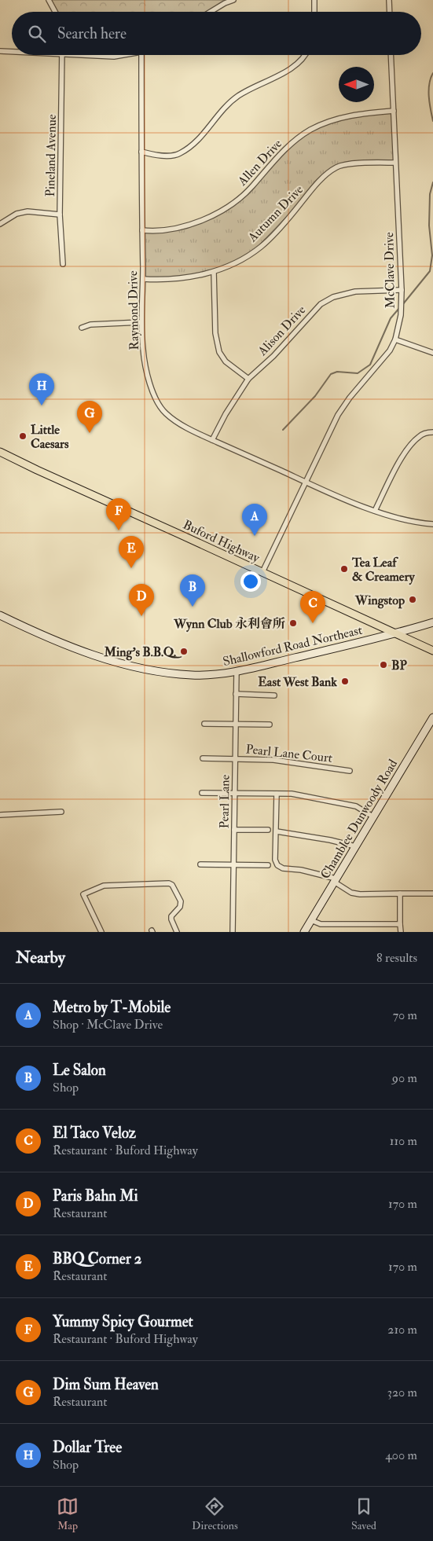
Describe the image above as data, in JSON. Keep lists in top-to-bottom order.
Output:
{
  "streets": {
    "main road": ["Buford Highway"],
    "street": [
      "Pineland Avenue",
      "Allen Drive",
      "Autumn Drive",
      "McClave Drive",
      "Raymond Drive",
      "Alison Drive",
      "Shallowford Road Northeast",
      "Pearl Lane Court",
      "Pearl Lane",
      "Chamblee Dunwoody Road"
    ]
  },
  "crossings": [
    ["Allen Drive", "McClave Drive"],
    ["Allen Drive", "Raymond Drive"],
    ["Autumn Drive", "McClave Drive"],
    ["Autumn Drive", "Raymond Drive"],
    ["McClave Drive", "Raymond Drive"],
    ["McClave Drive", "Alison Drive"],
    ["McClave Drive", "Buford Highway"],
    ["Raymond Drive", "Alison Drive"],
    ["Buford Highway", "Shallowford Road Northeast"],
    ["Shallowford Road Northeast", "Pearl Lane"],
    ["Pearl Lane Court", "Pearl Lane"]
  ],
  "places": [
    "Little Caesars",
    "Tea Leaf & Creamery",
    "Wingstop",
    "Wynn Club 永利會所",
    "Ming's B.B.Q.",
    "BP",
    "East West Bank"
  ],
  "north": "left",
  "page": {
    "search": "Search here",
    "pins": [
      "H",
      "G",
      "F",
      "A",
      "E",
      "B",
      "D",
      "C"
    ],
    "heading": ["Nearby", "8 results"],
    "list": [
      {
        "mark": "A",
        "name": "Metro by T-Mobile",
        "note": "Shop · McClave Drive",
        "value": "70 m"
      },
      {
        "mark": "B",
        "name": "Le Salon",
        "note": "Shop",
        "value": "90 m"
      },
      {
        "mark": "C",
        "name": "El Taco Veloz",
        "note": "Restaurant · Buford Highway",
        "value": "110 m"
      },
      {
        "mark": "D",
        "name": "Paris Bahn Mi",
        "note": "Restaurant",
        "value": "170 m"
      },
      {
        "mark": "E",
        "name": "BBQ Corner 2",
        "note": "Restaurant",
        "value": "170 m"
      },
      {
        "mark": "F",
        "name": "Yummy Spicy Gourmet",
        "note": "Restaurant · Buford Highway",
        "value": "210 m"
      },
      {
        "mark": "G",
        "name": "Dim Sum Heaven",
        "note": "Restaurant",
        "value": "320 m"
      },
      {
        "mark": "H",
        "name": "Dollar Tree",
        "note": "Shop",
        "value": "400 m"
      }
    ],
    "nav": ["Map", "Directions", "Saved"]
  }
}
